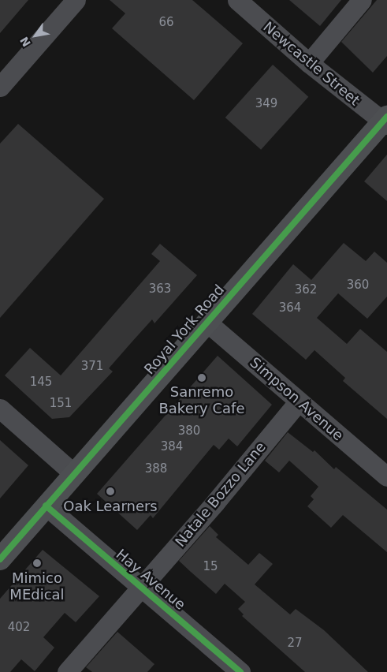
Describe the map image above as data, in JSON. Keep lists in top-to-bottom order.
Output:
{
  "streets": {
    "main road": ["Royal York Road"],
    "street": [
      "Newcastle Street",
      "Simpson Avenue",
      "Natale Bozzo Lane",
      "Hay Avenue"
    ]
  },
  "crossings": [
    ["Newcastle Street", "Royal York Road"],
    ["Royal York Road", "Simpson Avenue"],
    ["Royal York Road", "Hay Avenue"],
    ["Simpson Avenue", "Natale Bozzo Lane"],
    ["Natale Bozzo Lane", "Hay Avenue"]
  ],
  "places": ["Sanremo Bakery Cafe", "Oak Learners", "Mimico MEdical"],
  "house_numbers": [
    "66",
    "349",
    "360",
    "363",
    "362",
    "364",
    "371",
    "145",
    "151",
    "380",
    "384",
    "388",
    "15",
    "402",
    "27"
  ],
  "north": "bottom left"
}
